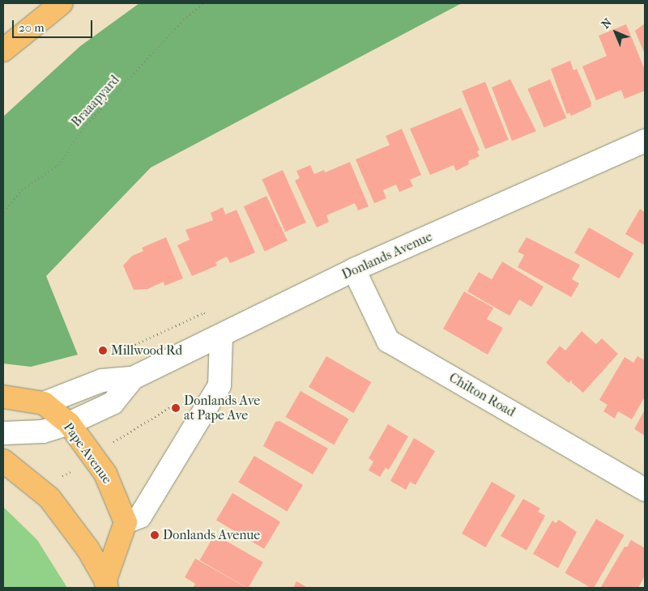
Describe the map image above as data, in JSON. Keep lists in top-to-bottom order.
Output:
{
  "streets": {
    "main road": ["Pape Avenue"],
    "street": ["Donlands Avenue", "Chilton Road"],
    "path": ["Braaapyard"]
  },
  "crossings": [
    ["Donlands Avenue", "Chilton Road"],
    ["Donlands Avenue", "Pape Avenue"]
  ],
  "places": ["Millwood Rd", "Donlands Ave at Pape Ave", "Donlands Avenue"],
  "scale_bar": "20 m",
  "north": "top left"
}
